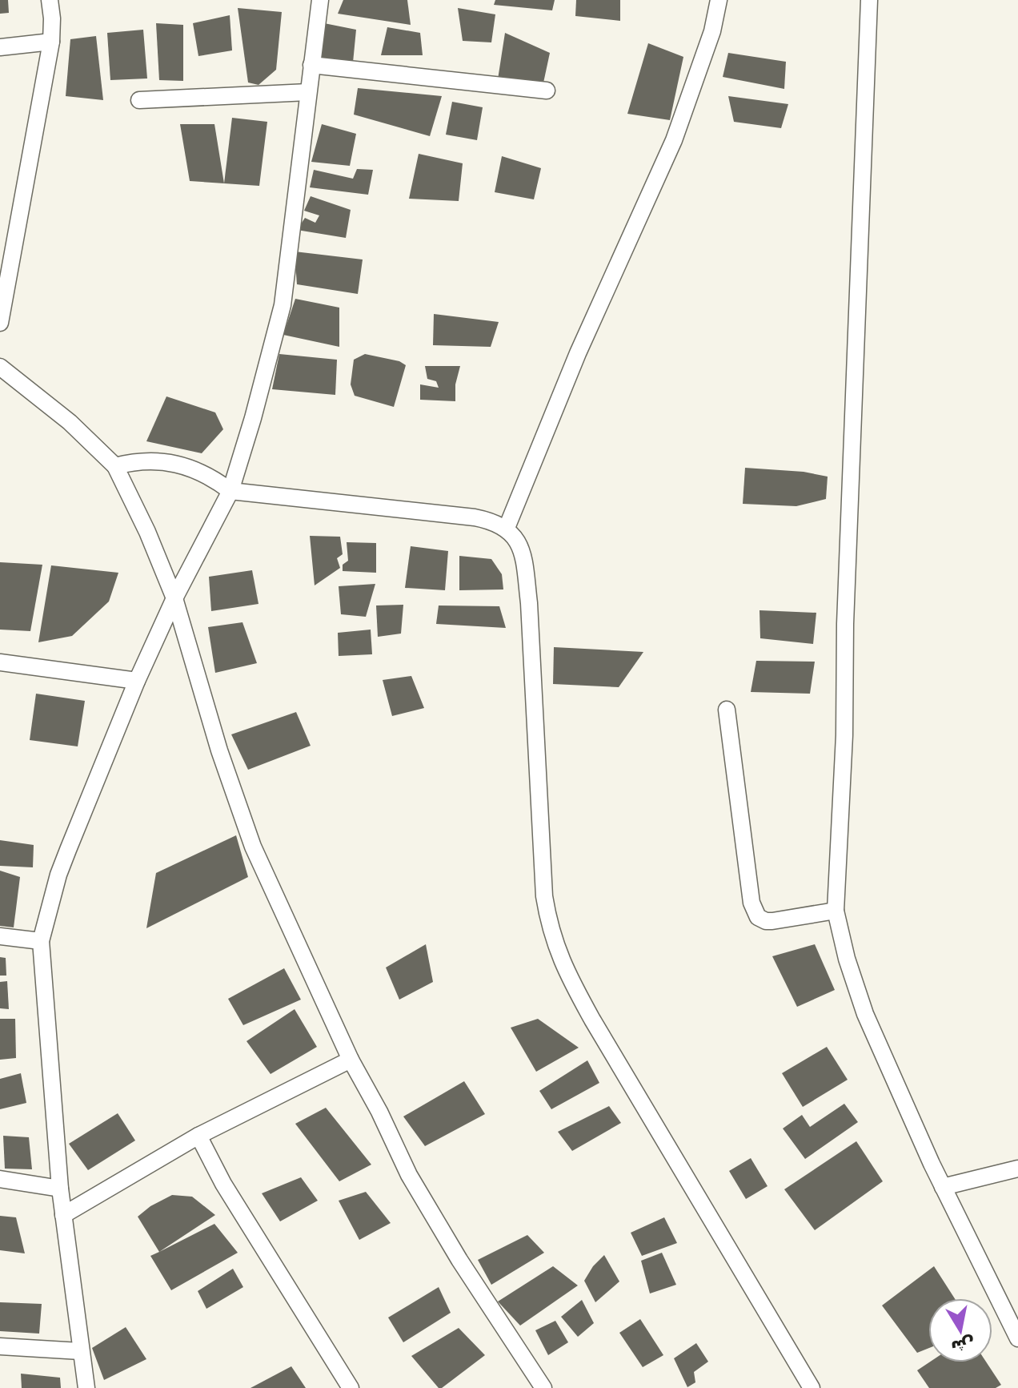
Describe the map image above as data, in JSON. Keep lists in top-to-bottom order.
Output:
{
  "north": "bottom"
}
